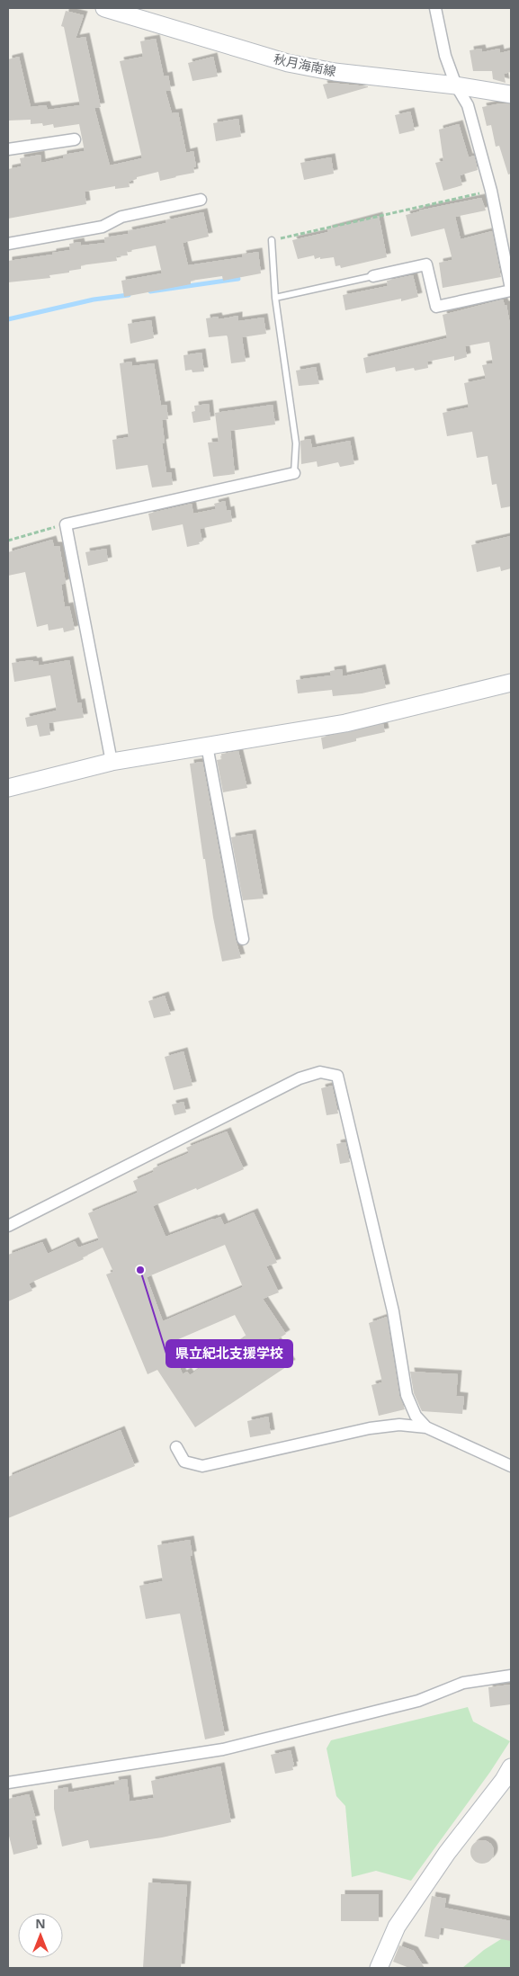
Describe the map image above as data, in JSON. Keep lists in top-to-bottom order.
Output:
{
  "streets": {
    "street": ["秋月海南線"]
  },
  "places": ["県立紀北支援学校"],
  "north": "top"
}
